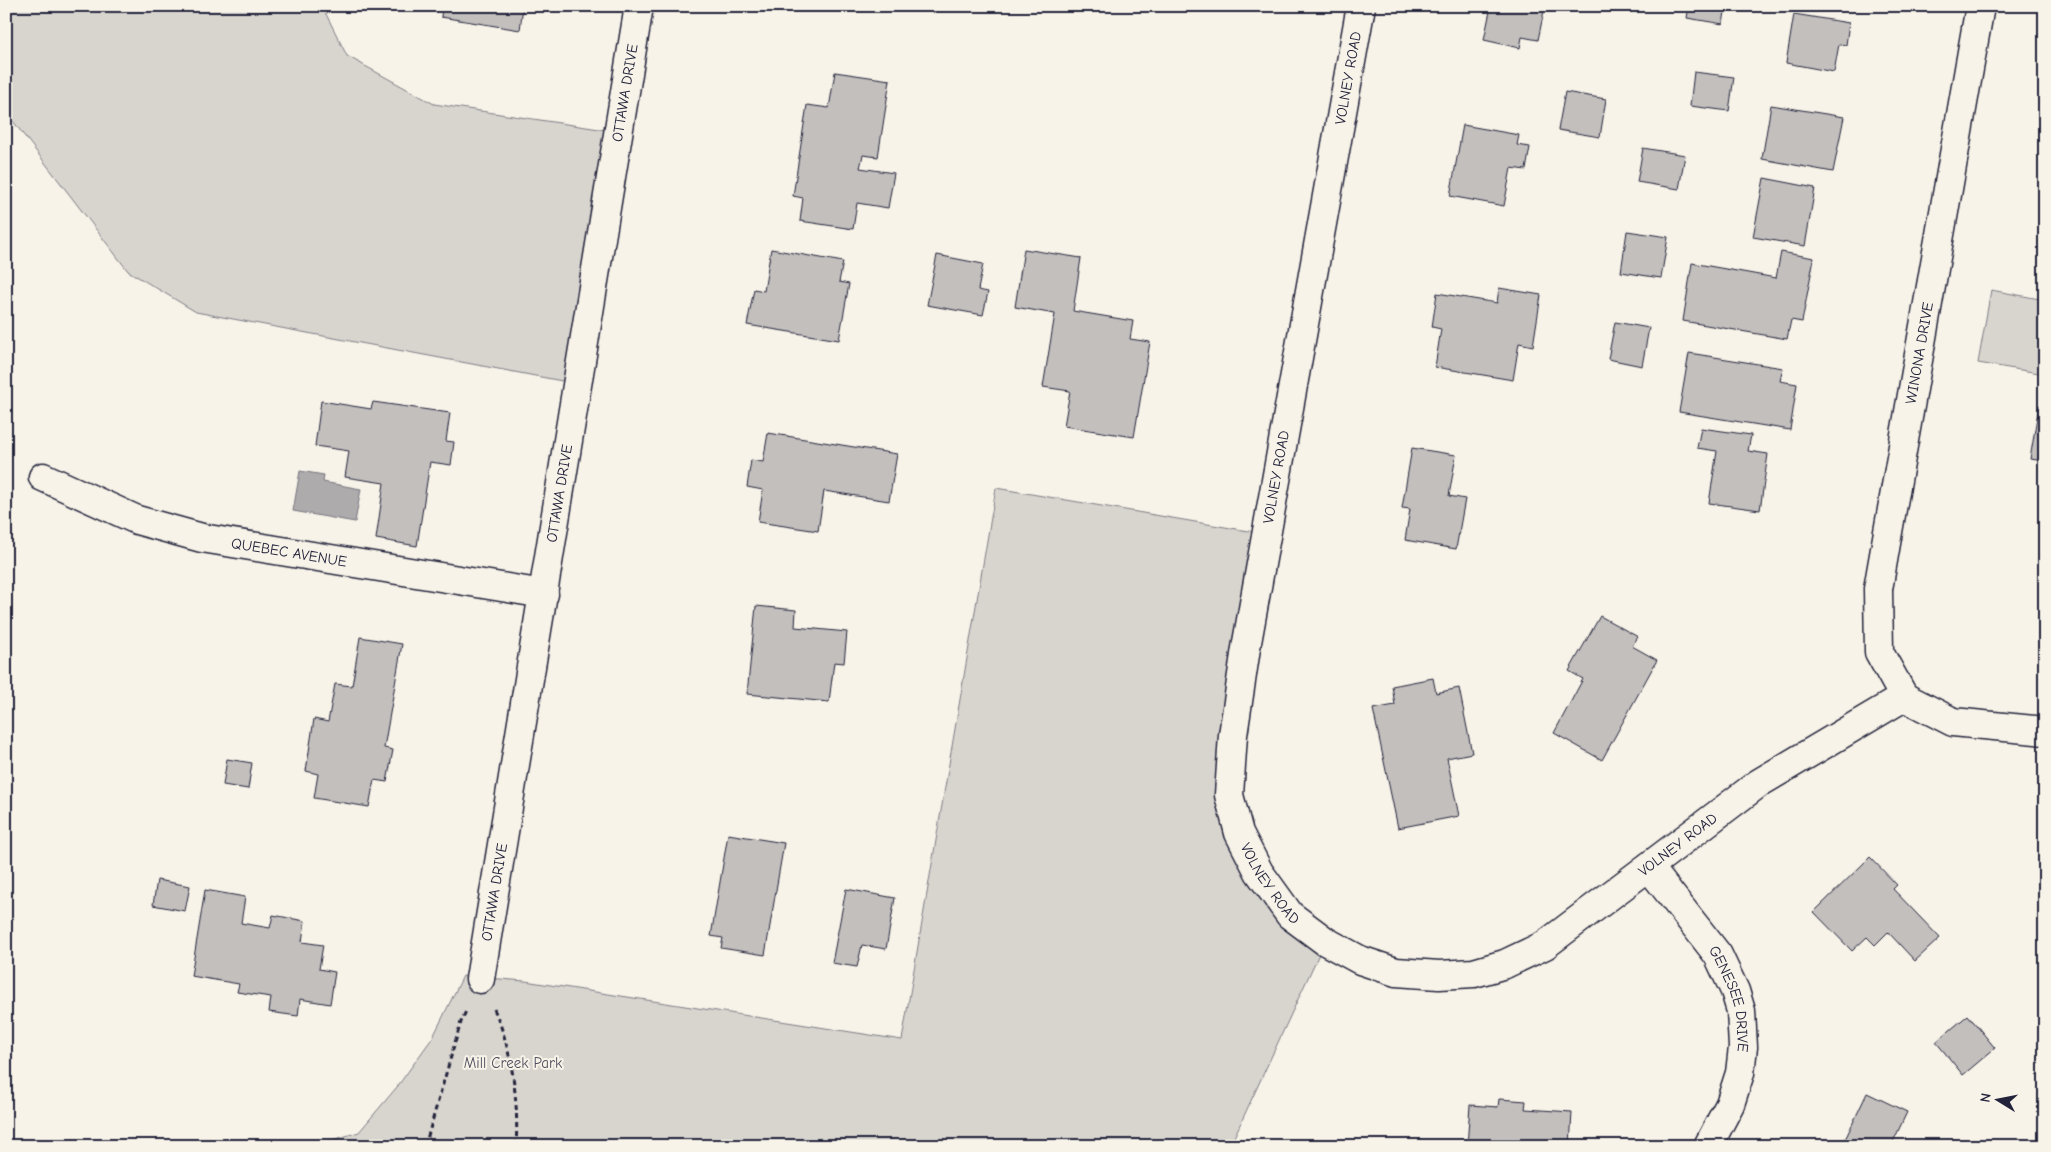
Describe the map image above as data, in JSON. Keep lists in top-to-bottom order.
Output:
{
  "streets": {
    "street": [
      "VOLNEY ROAD",
      "OTTAWA DRIVE",
      "WINONA DRIVE",
      "QUEBEC AVENUE",
      "GENESEE DRIVE"
    ]
  },
  "crossings": [
    ["VOLNEY ROAD", "WINONA DRIVE"],
    ["VOLNEY ROAD", "GENESEE DRIVE"],
    ["OTTAWA DRIVE", "QUEBEC AVENUE"]
  ],
  "parks": ["Mill Creek Park"],
  "north": "left"
}
